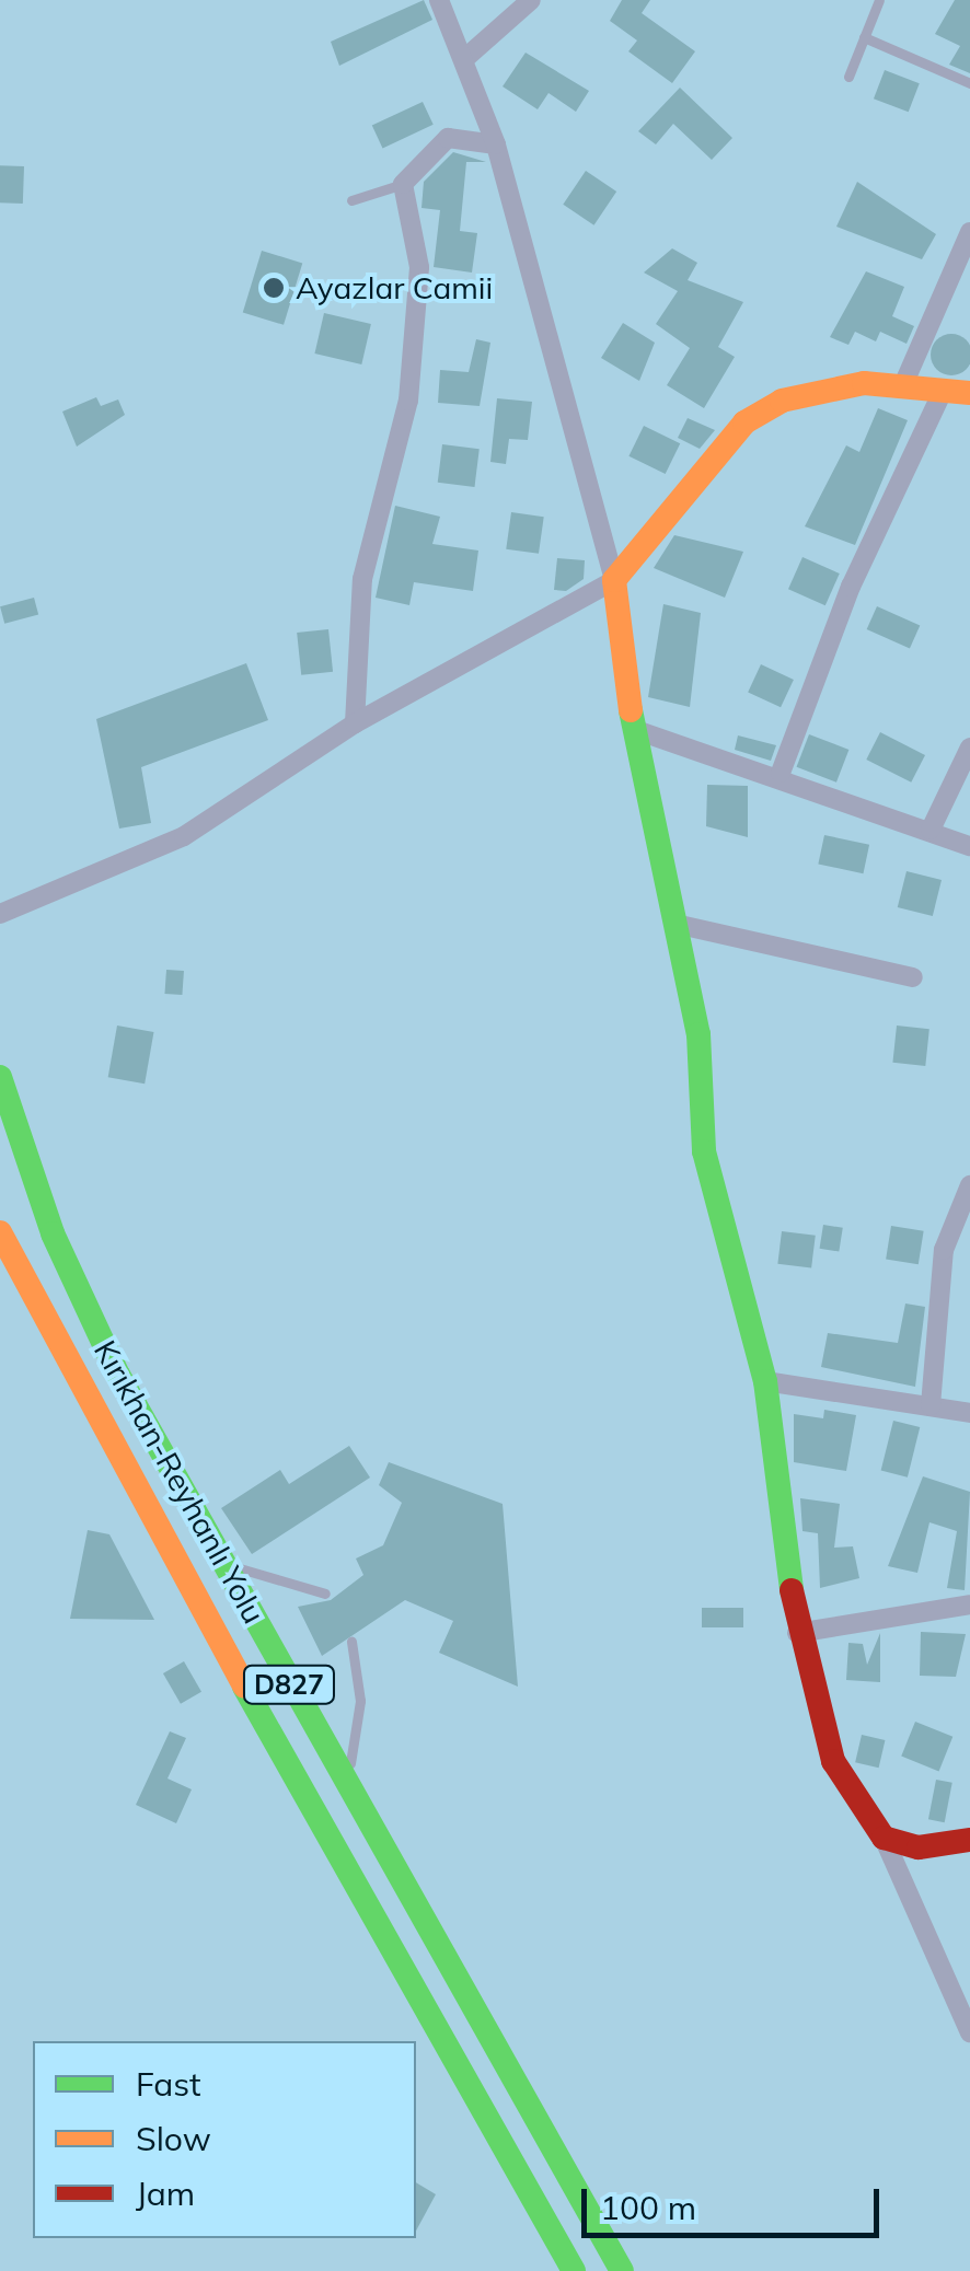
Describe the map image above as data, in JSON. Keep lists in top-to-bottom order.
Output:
{
  "streets": {
    "main road": ["Kırıkhan-Reyhanlı Yolu", "D827"]
  },
  "places": ["Ayazlar Camii"],
  "legend": ["Fast", "Slow", "Jam"],
  "scale_bar": "100 m"
}
